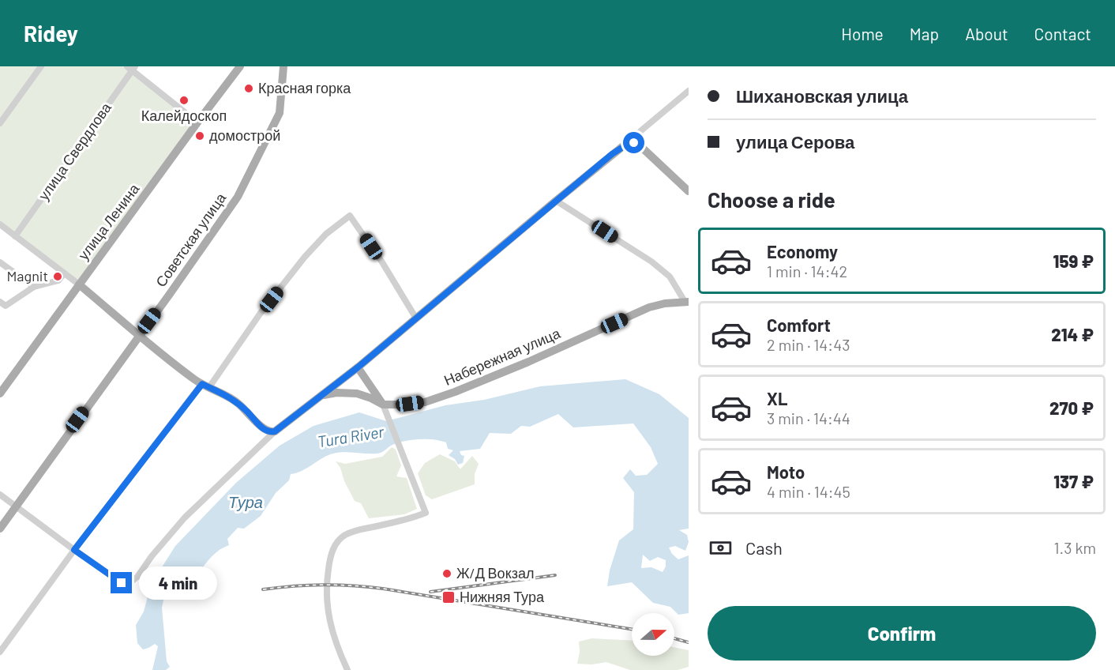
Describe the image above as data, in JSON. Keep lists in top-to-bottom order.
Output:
{
  "streets": {
    "main road": ["улица Ленина", "Советская улица", "Набережная улица"],
    "street": ["улица Свердлова"]
  },
  "water": ["Tura River", "Тура"],
  "places": {
    "other": [
      "Красная горка",
      "Калейдоскоп",
      "домострой",
      "Magnit",
      "Ж/Д Вокзал"
    ],
    "transit": ["Нижняя Тура"]
  },
  "north": "right",
  "page": {
    "header": "Ridey",
    "nav": [
      "Home",
      "Map",
      "About",
      "Contact"
    ],
    "banner": ["Шихановская улица", "улица Серова"],
    "heading": "Choose a ride",
    "list": [
      {
        "name": "Economy",
        "note": "1 min · 14:42",
        "value": "159 ₽"
      },
      {
        "name": "Comfort",
        "note": "2 min · 14:43",
        "value": "214 ₽"
      },
      {
        "name": "XL",
        "note": "3 min · 14:44",
        "value": "270 ₽"
      },
      {
        "name": "Moto",
        "note": "4 min · 14:45",
        "value": "137 ₽"
      }
    ],
    "pay": ["Cash", "1.3 km"],
    "bubble": "4 min",
    "buttons": "Confirm"
  }
}
